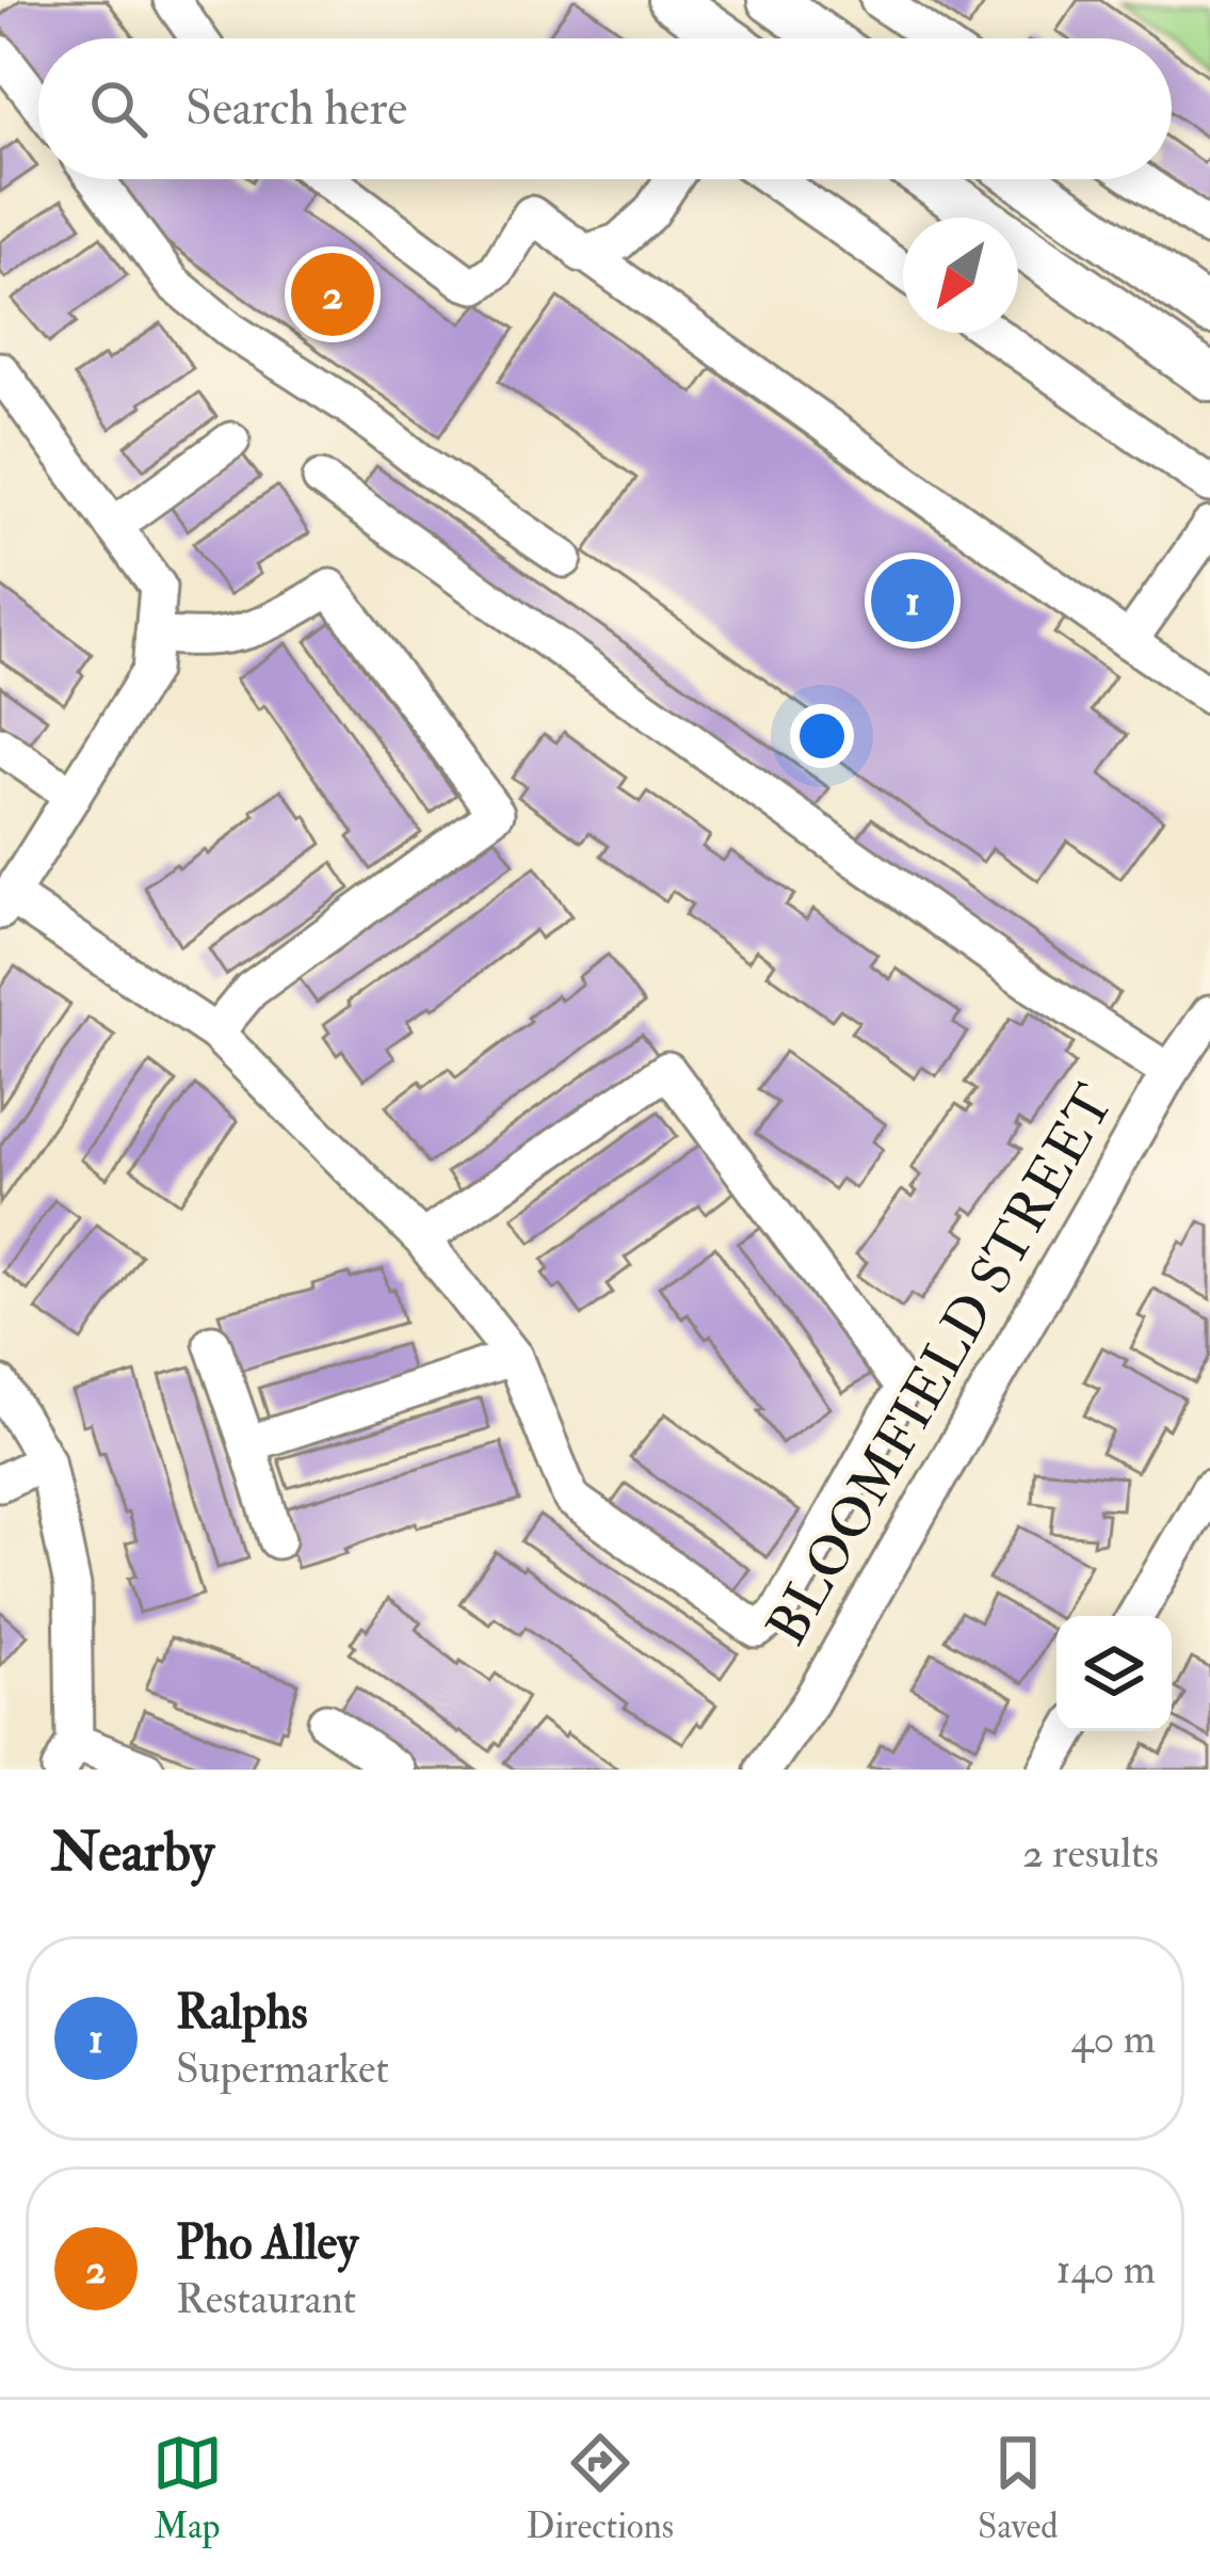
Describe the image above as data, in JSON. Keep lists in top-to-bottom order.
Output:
{
  "streets": {
    "street": ["BLOOMFIELD STREET"]
  },
  "north": "bottom left",
  "page": {
    "search": "Search here",
    "pins": ["2", "1"],
    "heading": ["Nearby", "2 results"],
    "list": [
      {
        "mark": "1",
        "name": "Ralphs",
        "note": "Supermarket",
        "value": "40 m"
      },
      {
        "mark": "2",
        "name": "Pho Alley",
        "note": "Restaurant",
        "value": "140 m"
      }
    ],
    "nav": ["Map", "Directions", "Saved"]
  }
}
